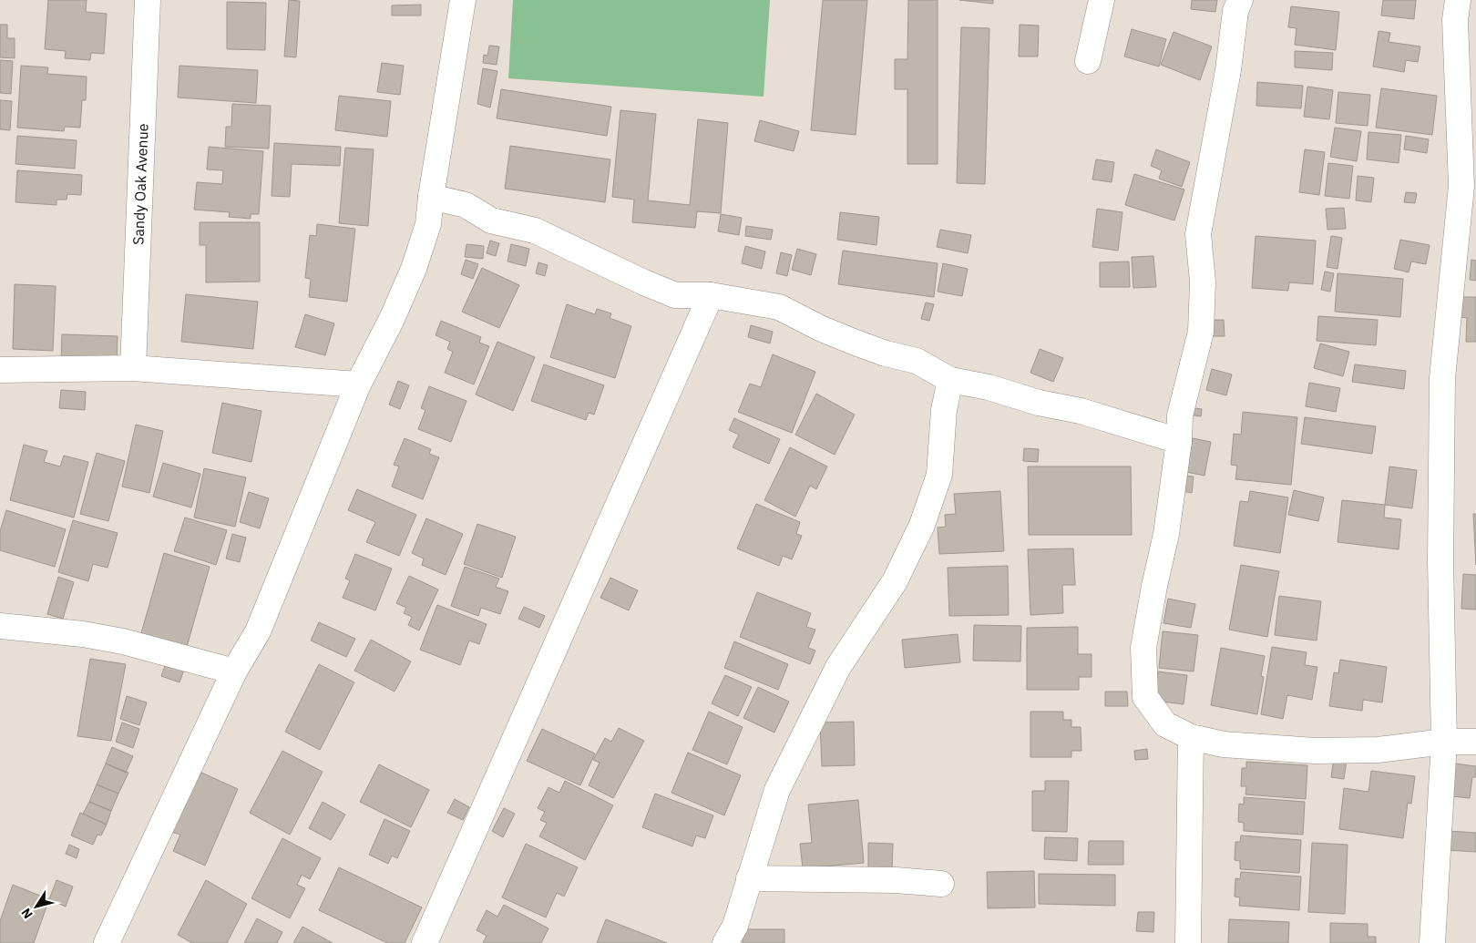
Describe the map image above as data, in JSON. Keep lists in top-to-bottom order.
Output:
{
  "streets": {
    "street": ["Sandy Oak Avenue"]
  },
  "north": "bottom left"
}
